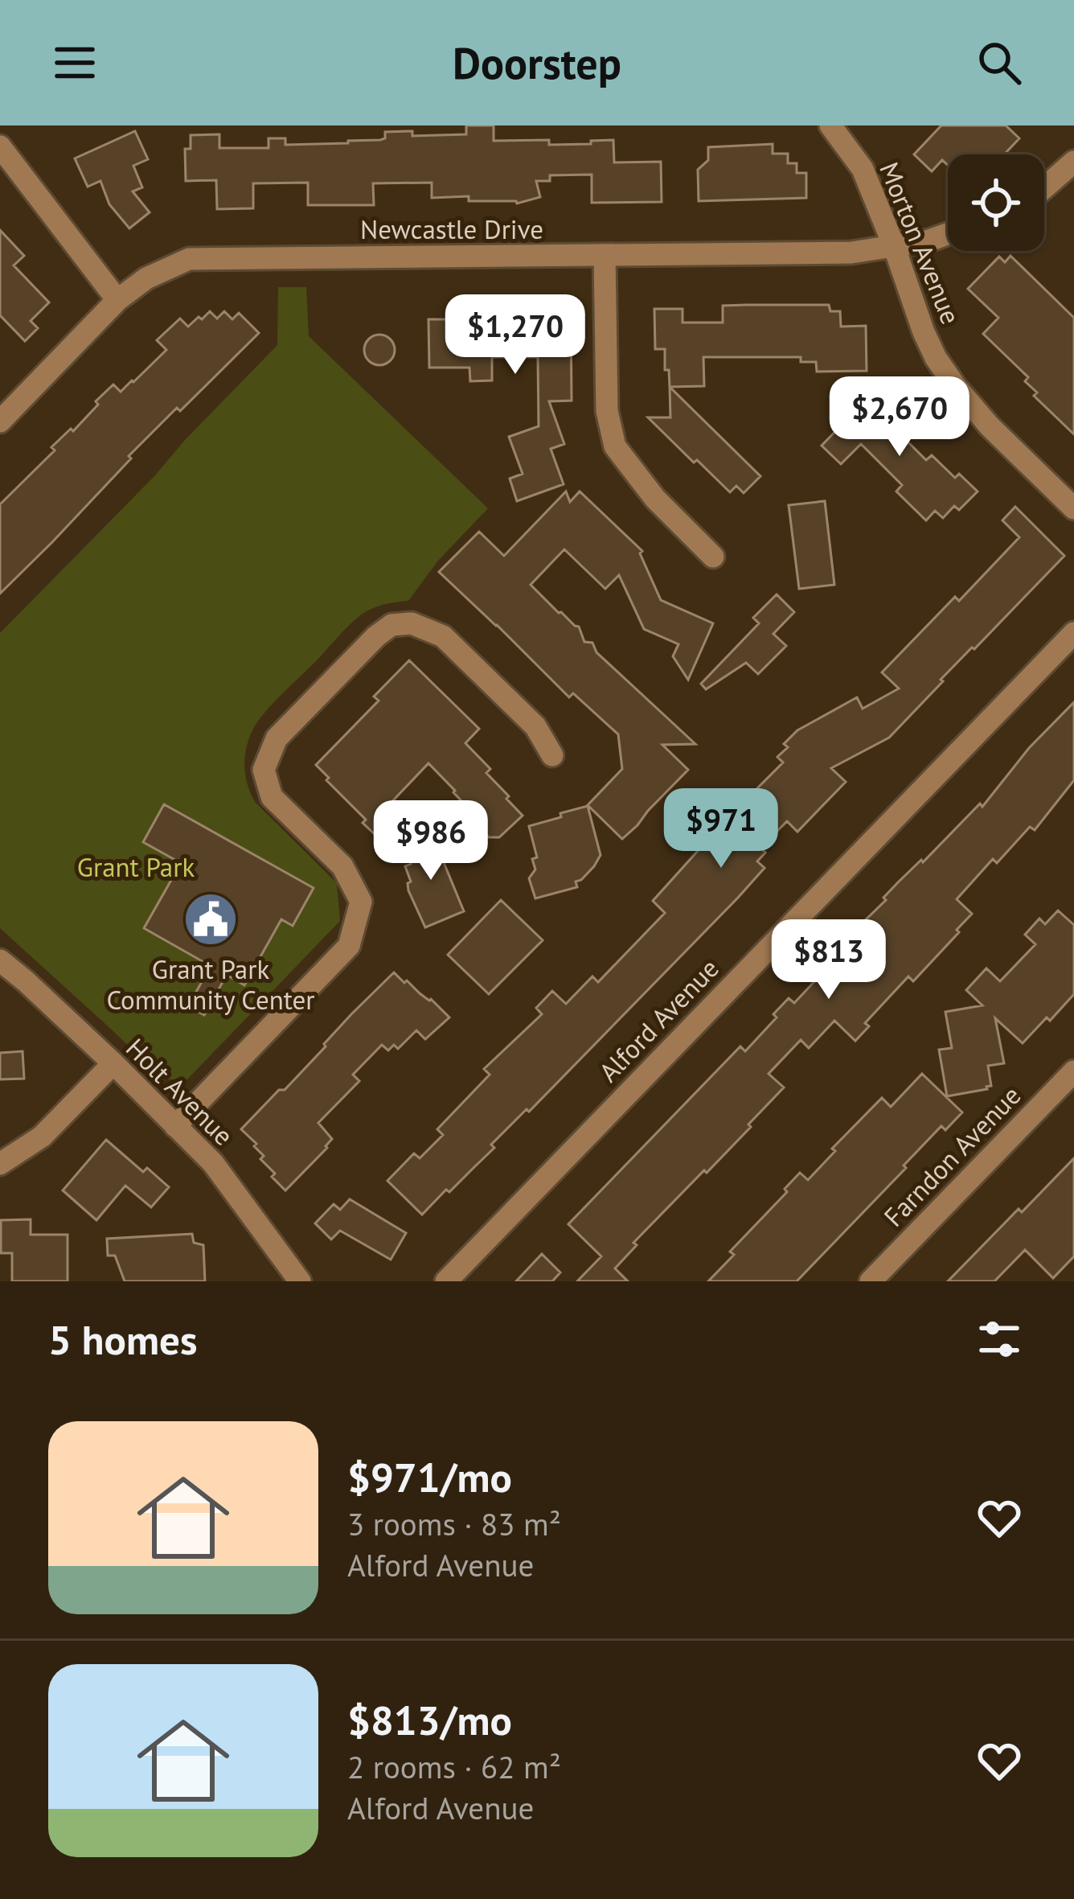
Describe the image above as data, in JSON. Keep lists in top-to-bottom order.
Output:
{
  "streets": {
    "street": [
      "Newcastle Drive",
      "Morton Avenue",
      "Alford Avenue",
      "Holt Avenue",
      "Farndon Avenue"
    ]
  },
  "crossings": [
    ["Newcastle Drive", "Morton Avenue"]
  ],
  "parks": ["Grant Park"],
  "places": {
    "public building": ["Grant Park Community Center"]
  },
  "page": {
    "header": "Doorstep",
    "price": [
      "$1,270",
      "$2,670",
      "$971",
      "$986",
      "$813"
    ],
    "heading": "5 homes",
    "list": [
      {
        "name": "$971/mo",
        "note": "3 rooms · 83 m² · Alford Avenue"
      },
      {
        "name": "$813/mo",
        "note": "2 rooms · 62 m² · Alford Avenue"
      }
    ]
  }
}
